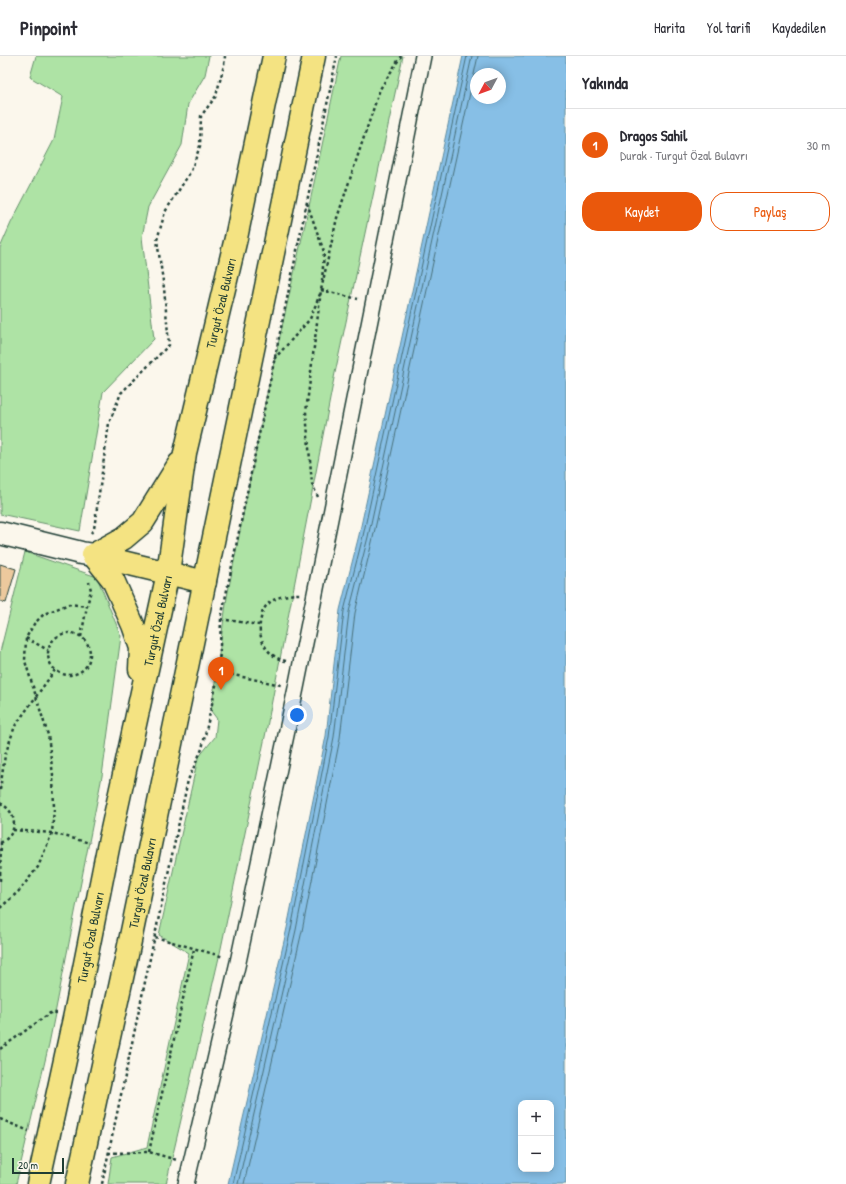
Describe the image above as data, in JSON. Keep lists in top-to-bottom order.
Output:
{
  "streets": {
    "highway": ["Turgut Özal Bulvarı", "Turgut Özal Bulavrı"]
  },
  "scale_bar": "20 m",
  "north": "bottom left",
  "page": {
    "header": "Pinpoint",
    "nav": ["Harita", "Yol tarifi", "Kaydedilen"],
    "heading": "Yakında",
    "list": [
      {
        "mark": "1",
        "name": "Dragos Sahil",
        "note": "Durak · Turgut Özal Bulavrı",
        "value": "30 m"
      }
    ],
    "buttons": ["Kaydet", "Paylaş"],
    "pins": "1",
    "map_buttons": ["+", "−"],
    "scale": "20 m"
  }
}
